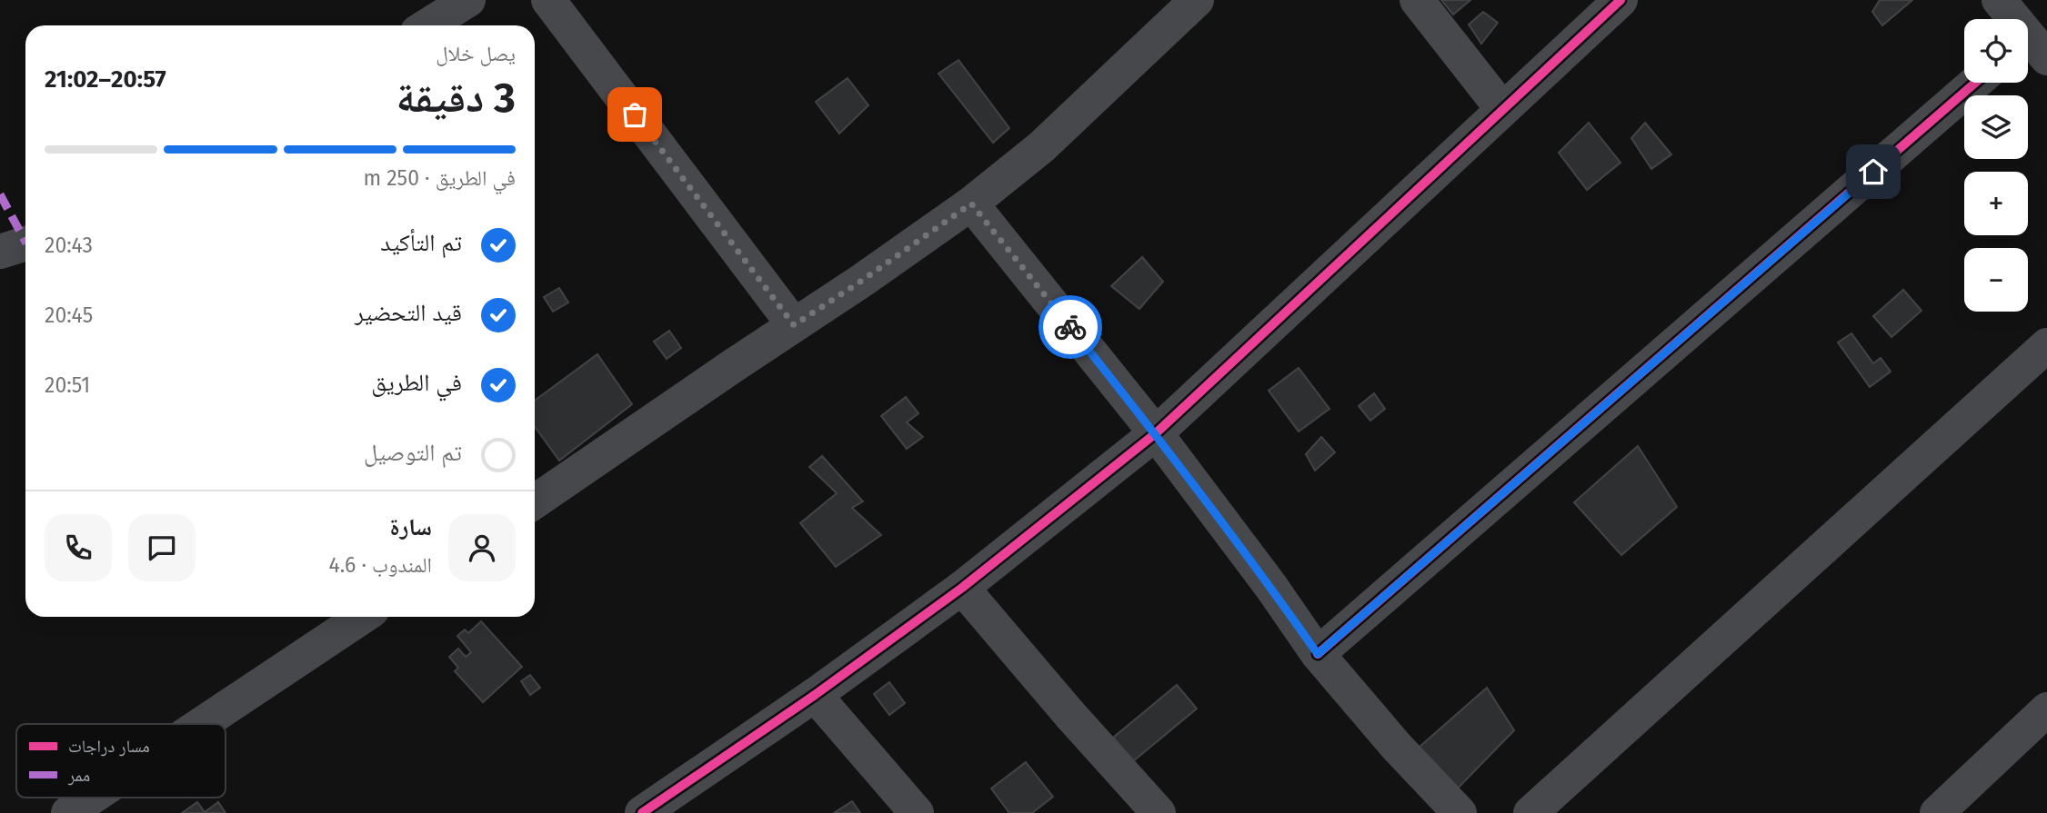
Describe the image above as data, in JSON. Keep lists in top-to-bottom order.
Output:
{
  "legend": ["مسار دراجات", "ممر"],
  "page": {
    "map_buttons": ["+", "−"],
    "heading": ["3 دقيقة", "يصل خلال", "20:57–21:02"],
    "panel": ["سارة", "المندوب · 4.6"],
    "bar": "في الطريق · 250 m",
    "list": [
      ["تم التأكيد", "20:43"],
      ["قيد التحضير", "20:45"],
      ["في الطريق", "20:51"],
      "تم التوصيل"
    ]
  }
}
